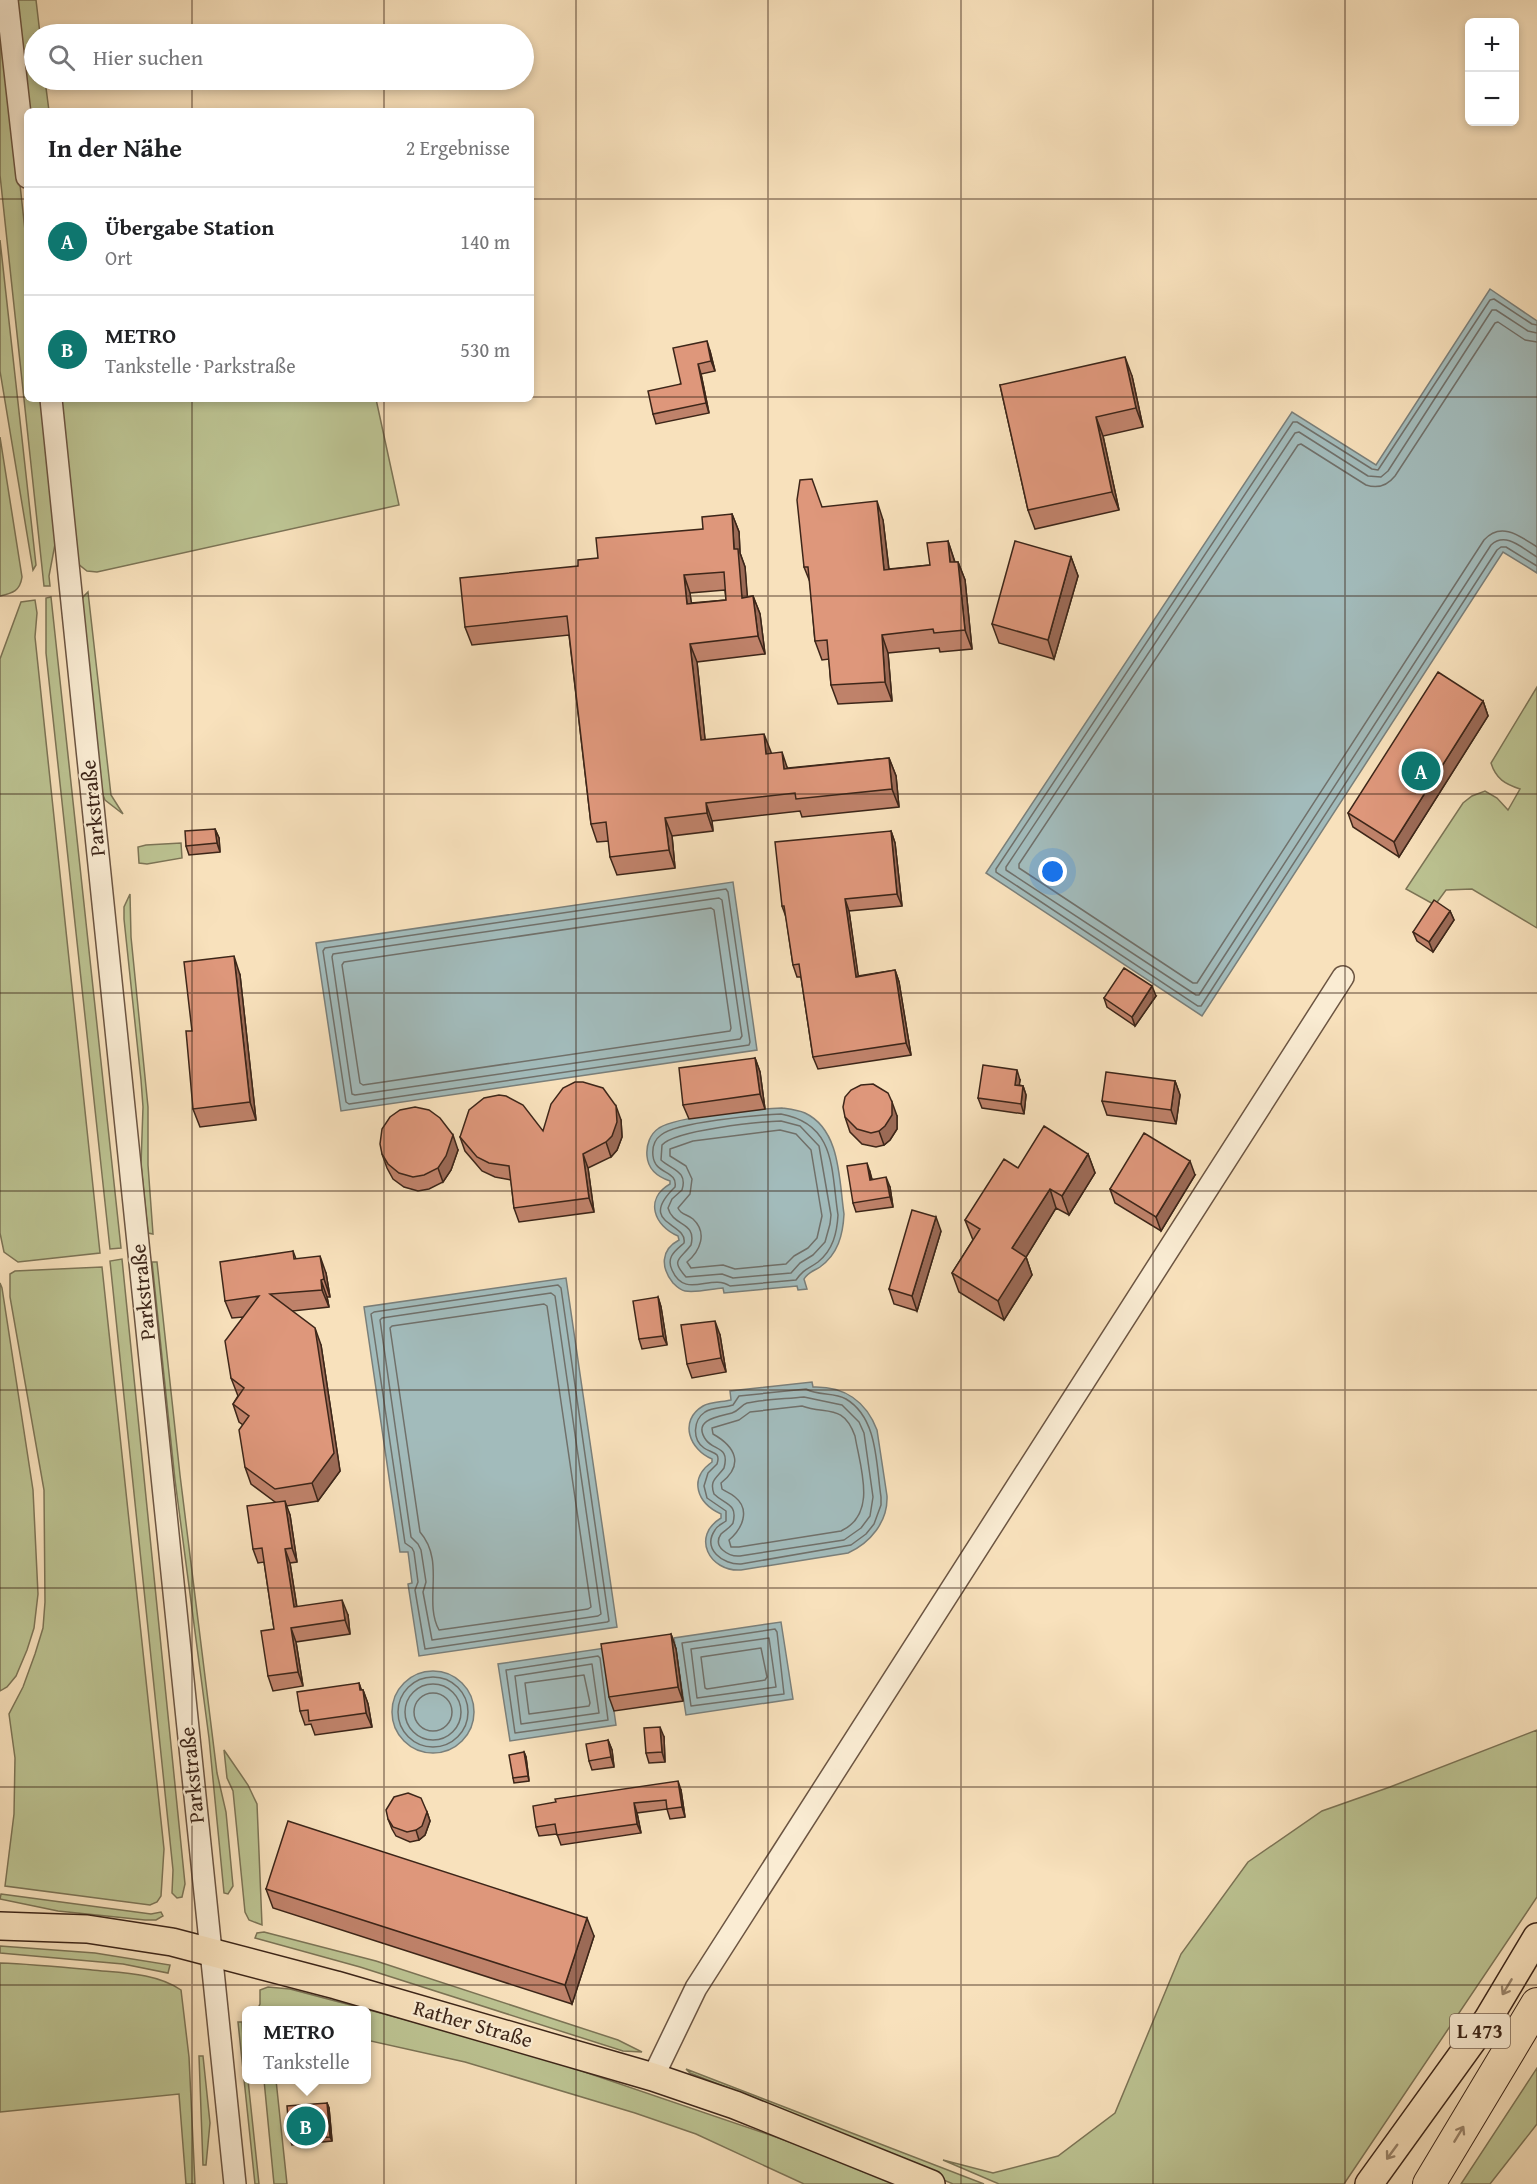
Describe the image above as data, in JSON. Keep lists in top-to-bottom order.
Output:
{
  "streets": {
    "highway": ["L 473"],
    "main road": ["Rather Straße"],
    "street": ["Parkstraße"]
  },
  "crossings": [
    ["Parkstraße", "Rather Straße"]
  ],
  "page": {
    "map_buttons": ["+", "−"],
    "search": "Hier suchen",
    "heading": ["In der Nähe", "2 Ergebnisse"],
    "list": [
      {
        "mark": "A",
        "name": "Übergabe Station",
        "note": "Ort",
        "value": "140 m"
      },
      {
        "mark": "B",
        "name": "METRO",
        "note": "Tankstelle · Parkstraße",
        "value": "530 m"
      }
    ],
    "pins": ["A", "B"],
    "popup": ["METRO", "Tankstelle"]
  }
}
